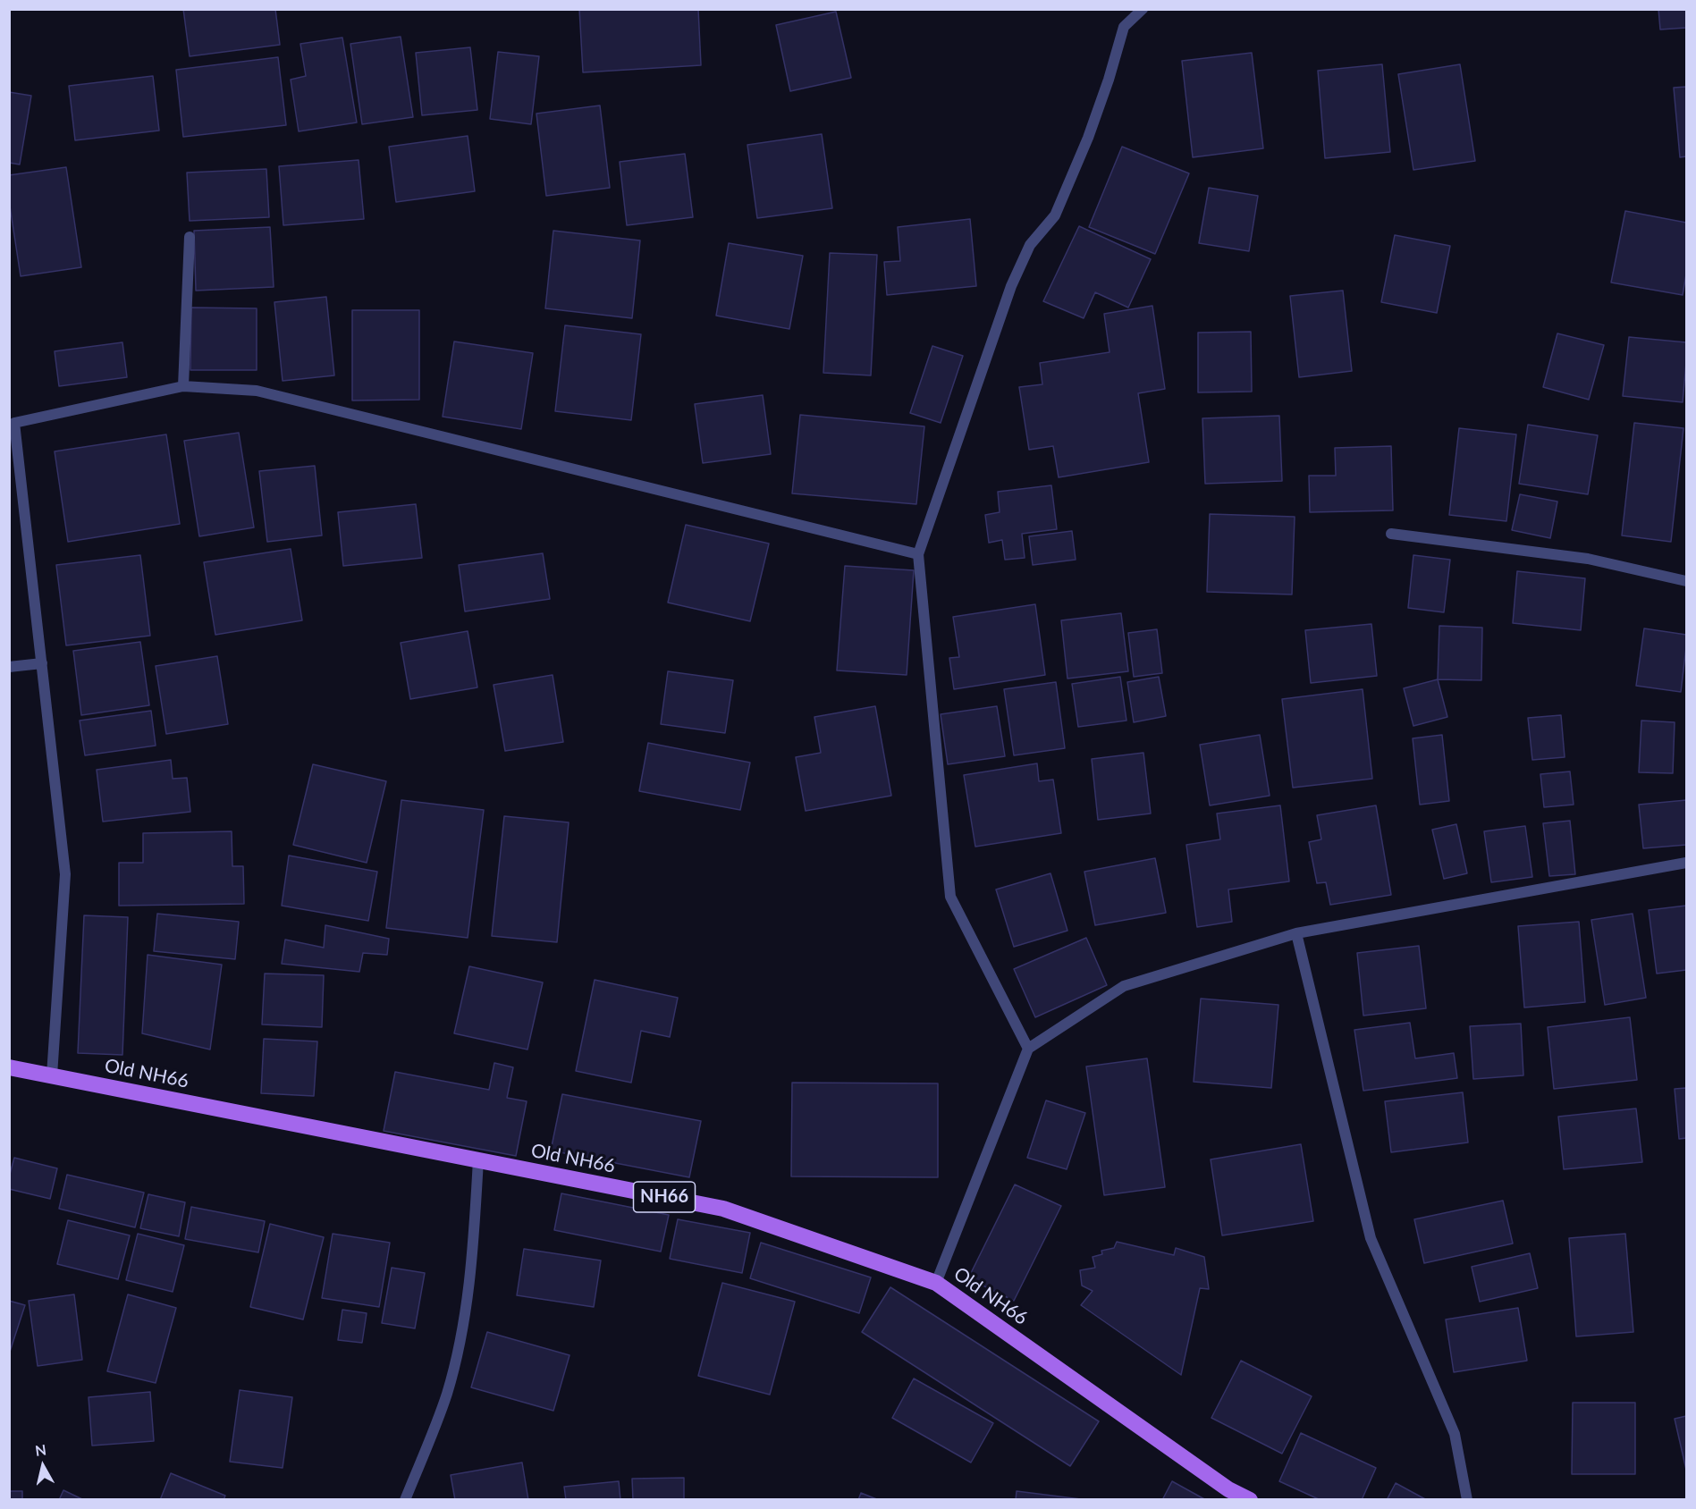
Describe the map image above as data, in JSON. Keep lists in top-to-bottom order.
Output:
{
  "streets": {
    "main road": ["Old NH66", "NH66"]
  },
  "north": "top"
}
